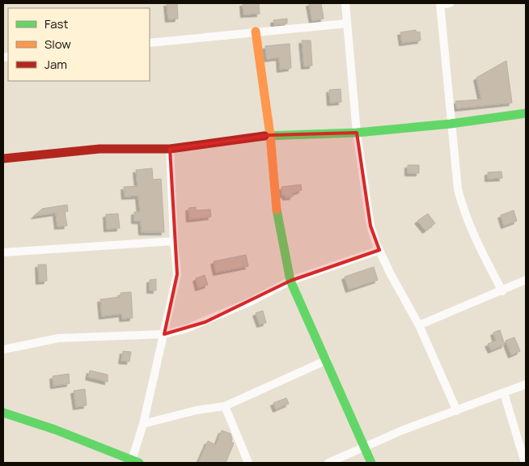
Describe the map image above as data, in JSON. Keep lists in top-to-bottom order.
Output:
{
  "legend": ["Fast", "Slow", "Jam"]
}
